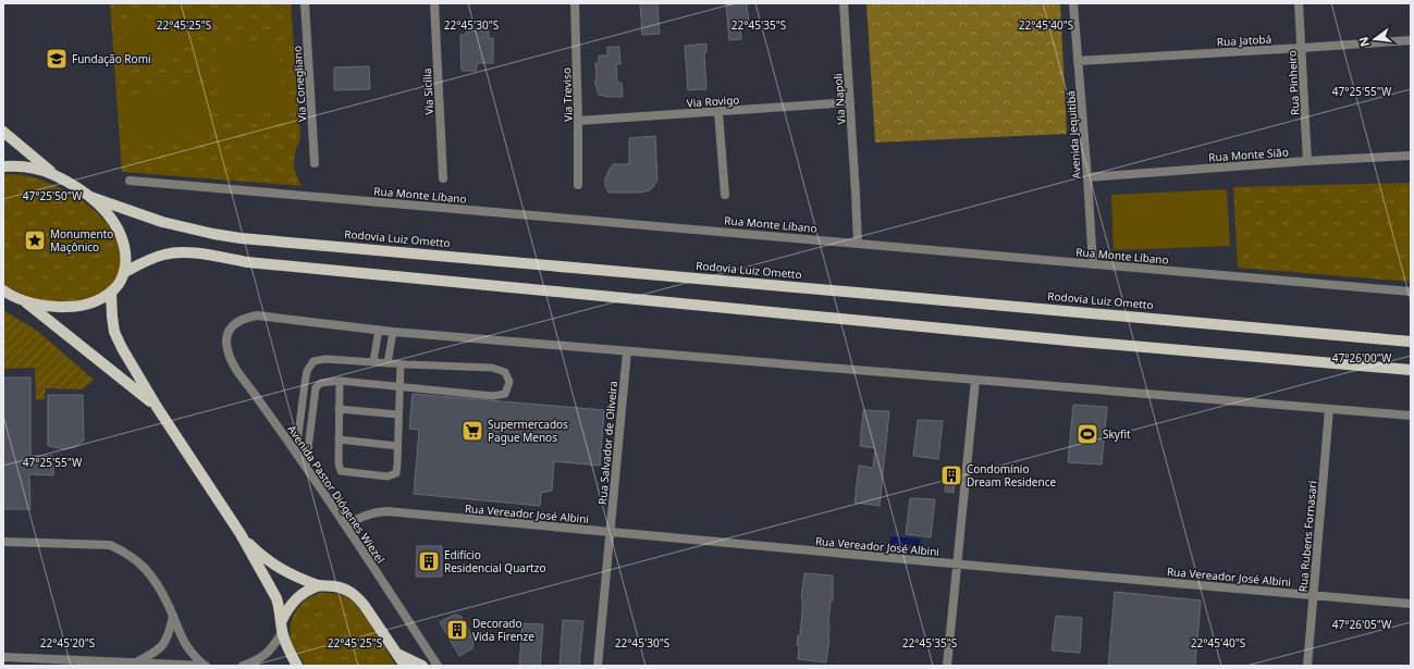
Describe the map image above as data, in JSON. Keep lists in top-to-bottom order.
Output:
{
  "streets": {
    "main road": ["Rodovia Luiz Ometto"],
    "street": [
      "Rua Jatobá",
      "Rua Pinheiro",
      "Via Conegliano",
      "Via Sicília",
      "Via Treviso",
      "Via Napoli",
      "Via Rovigo",
      "Avenida Jequitibá",
      "Rua Monte Sião",
      "Rua Monte Líbano",
      "Rua Salvador de Oliveira",
      "Avenida Pastor Diógenes Wiezel",
      "Rua Vereador José Albini",
      "Rua Rubens Fornasari"
    ]
  },
  "crossings": [
    ["Rua Jatobá", "Rua Pinheiro"],
    ["Rua Jatobá", "Avenida Jequitibá"],
    ["Rua Pinheiro", "Rua Monte Sião"],
    ["Via Treviso", "Via Rovigo"],
    ["Via Napoli", "Via Rovigo"],
    ["Via Napoli", "Rua Monte Líbano"],
    ["Avenida Jequitibá", "Rua Monte Sião"],
    ["Avenida Jequitibá", "Rua Monte Líbano"],
    ["Rua Salvador de Oliveira", "Rua Vereador José Albini"],
    ["Avenida Pastor Diógenes Wiezel", "Rua Vereador José Albini"],
    ["Rua Vereador José Albini", "Rua Rubens Fornasari"]
  ],
  "places": {
    "school or university": ["Fundação Romi"],
    "place": ["Monumento Maçônico"],
    "supermarket": ["Supermercados Pague Menos"],
    "sports": ["Skyfit"],
    "building": ["Condomínio Dream Residence", "Edifício Residencial Quartzo", "Decorado Vida Firenze"]
  },
  "north": "left",
  "coordinates": [
    "22°45'25\"S",
    "22°45'30\"S",
    "22°45'35\"S",
    "22°45'40\"S",
    "47°25'55\"W",
    "47°25'50\"W",
    "47°26'00\"W",
    "47°26'05\"W",
    "22°45'20\"S"
  ]
}
